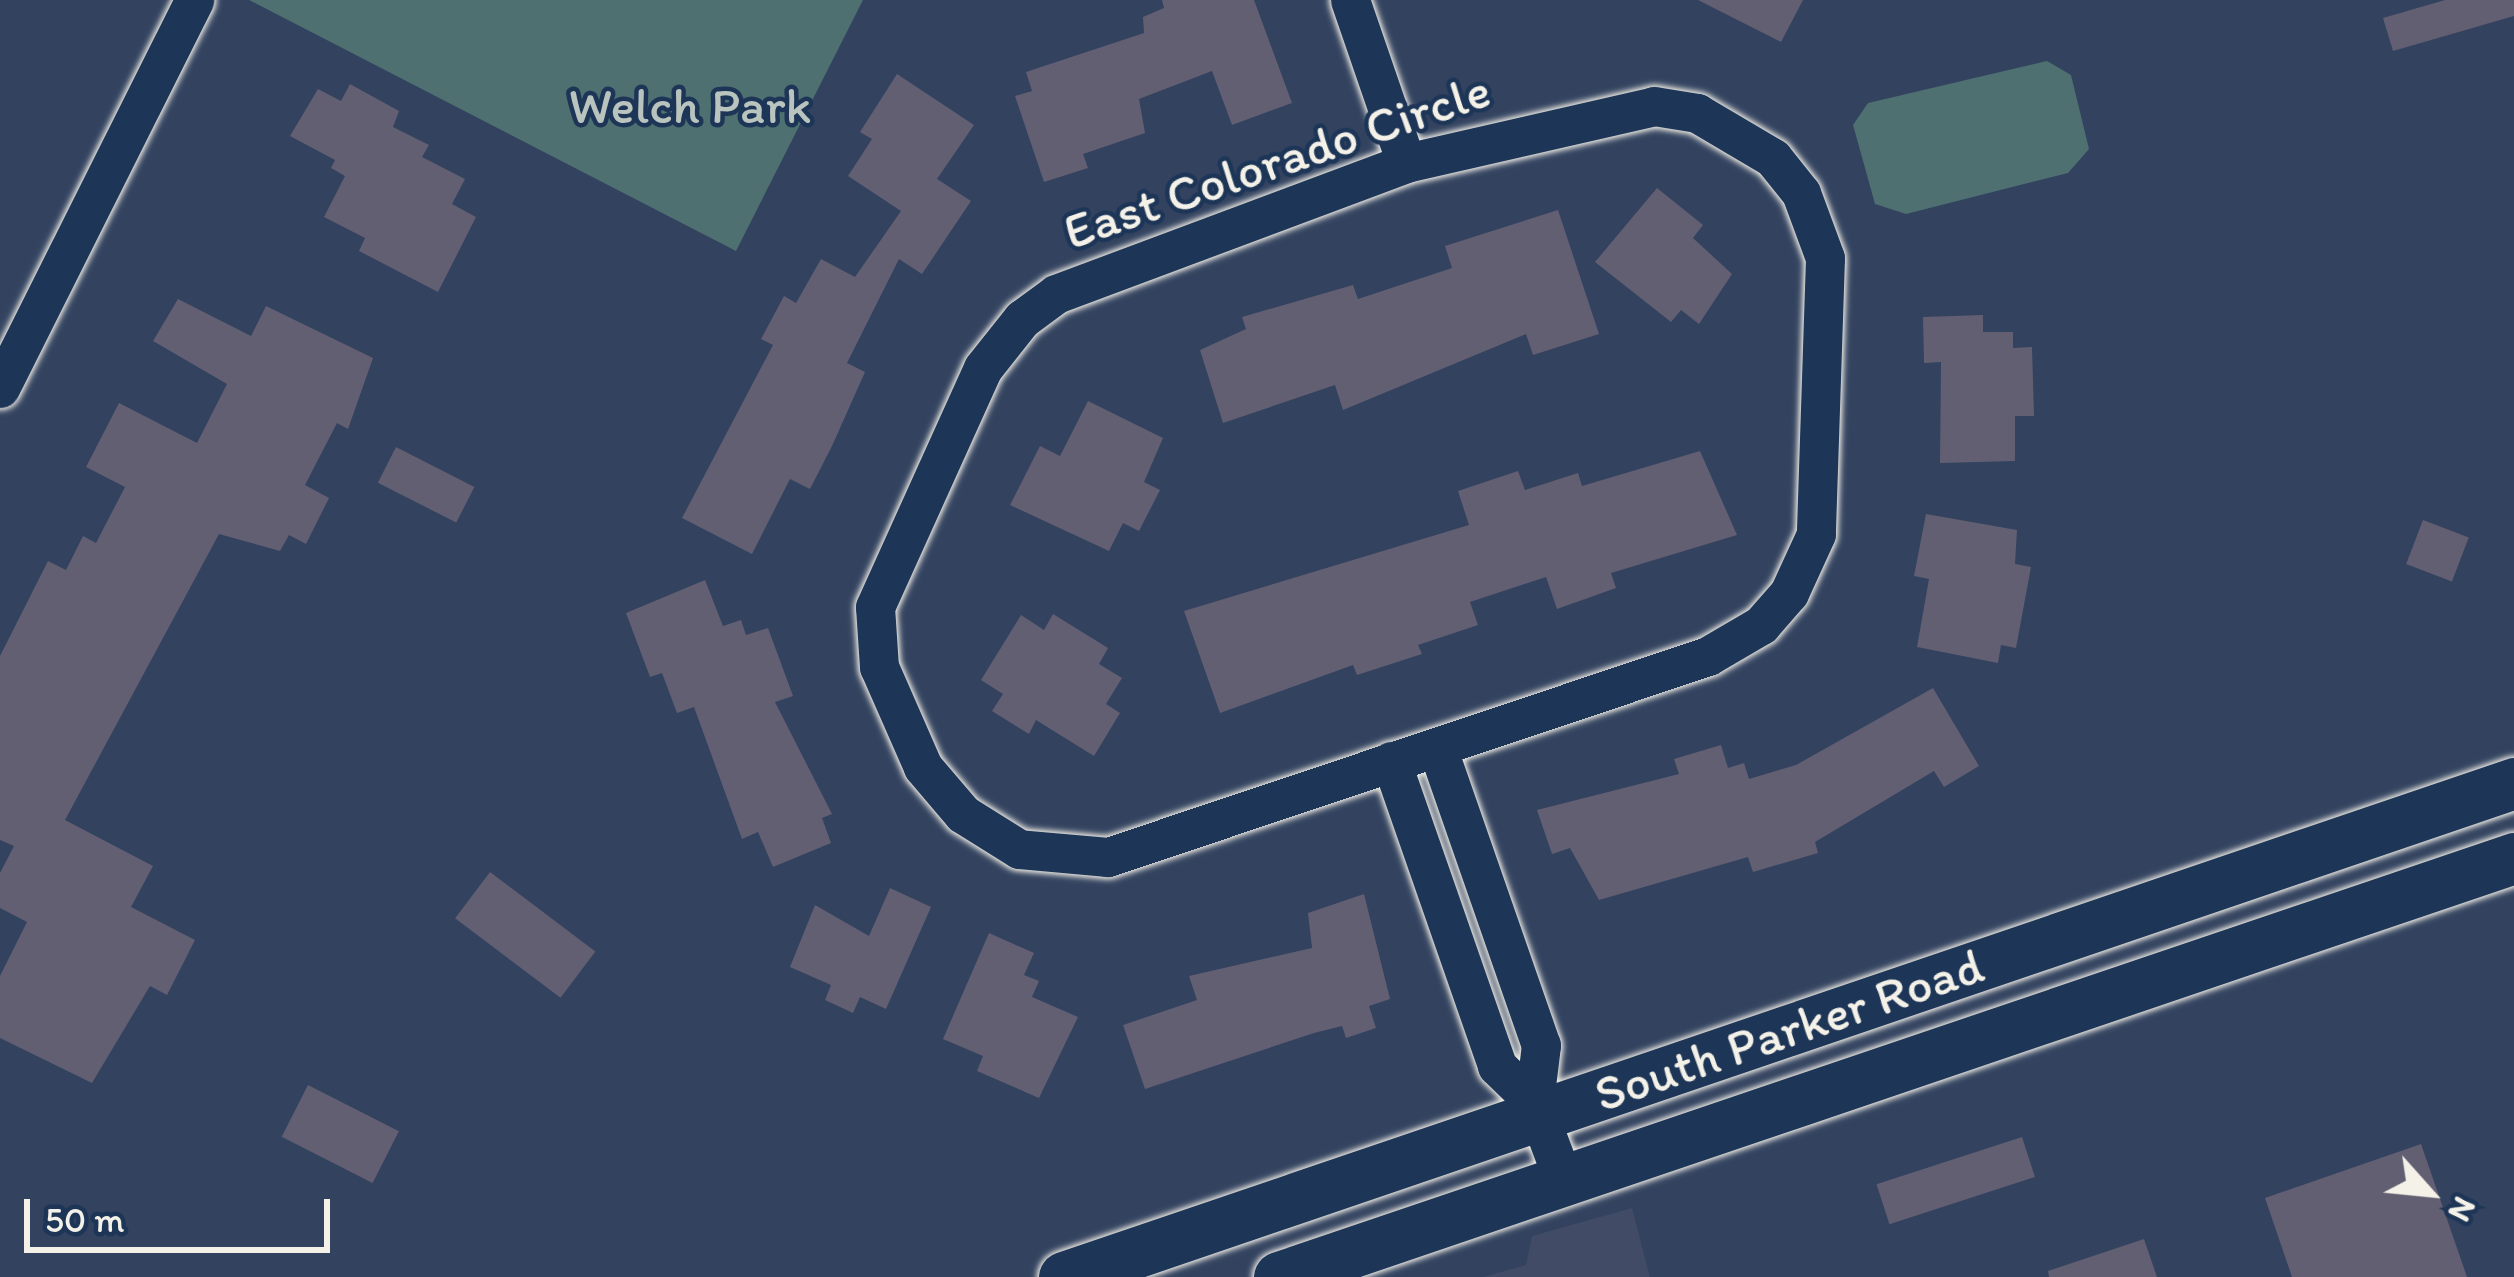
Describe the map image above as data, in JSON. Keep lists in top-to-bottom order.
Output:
{
  "streets": {
    "main road": ["South Parker Road"],
    "street": ["East Colorado Circle"]
  },
  "parks": ["Welch Park"],
  "scale_bar": "50 m",
  "north": "bottom right"
}
